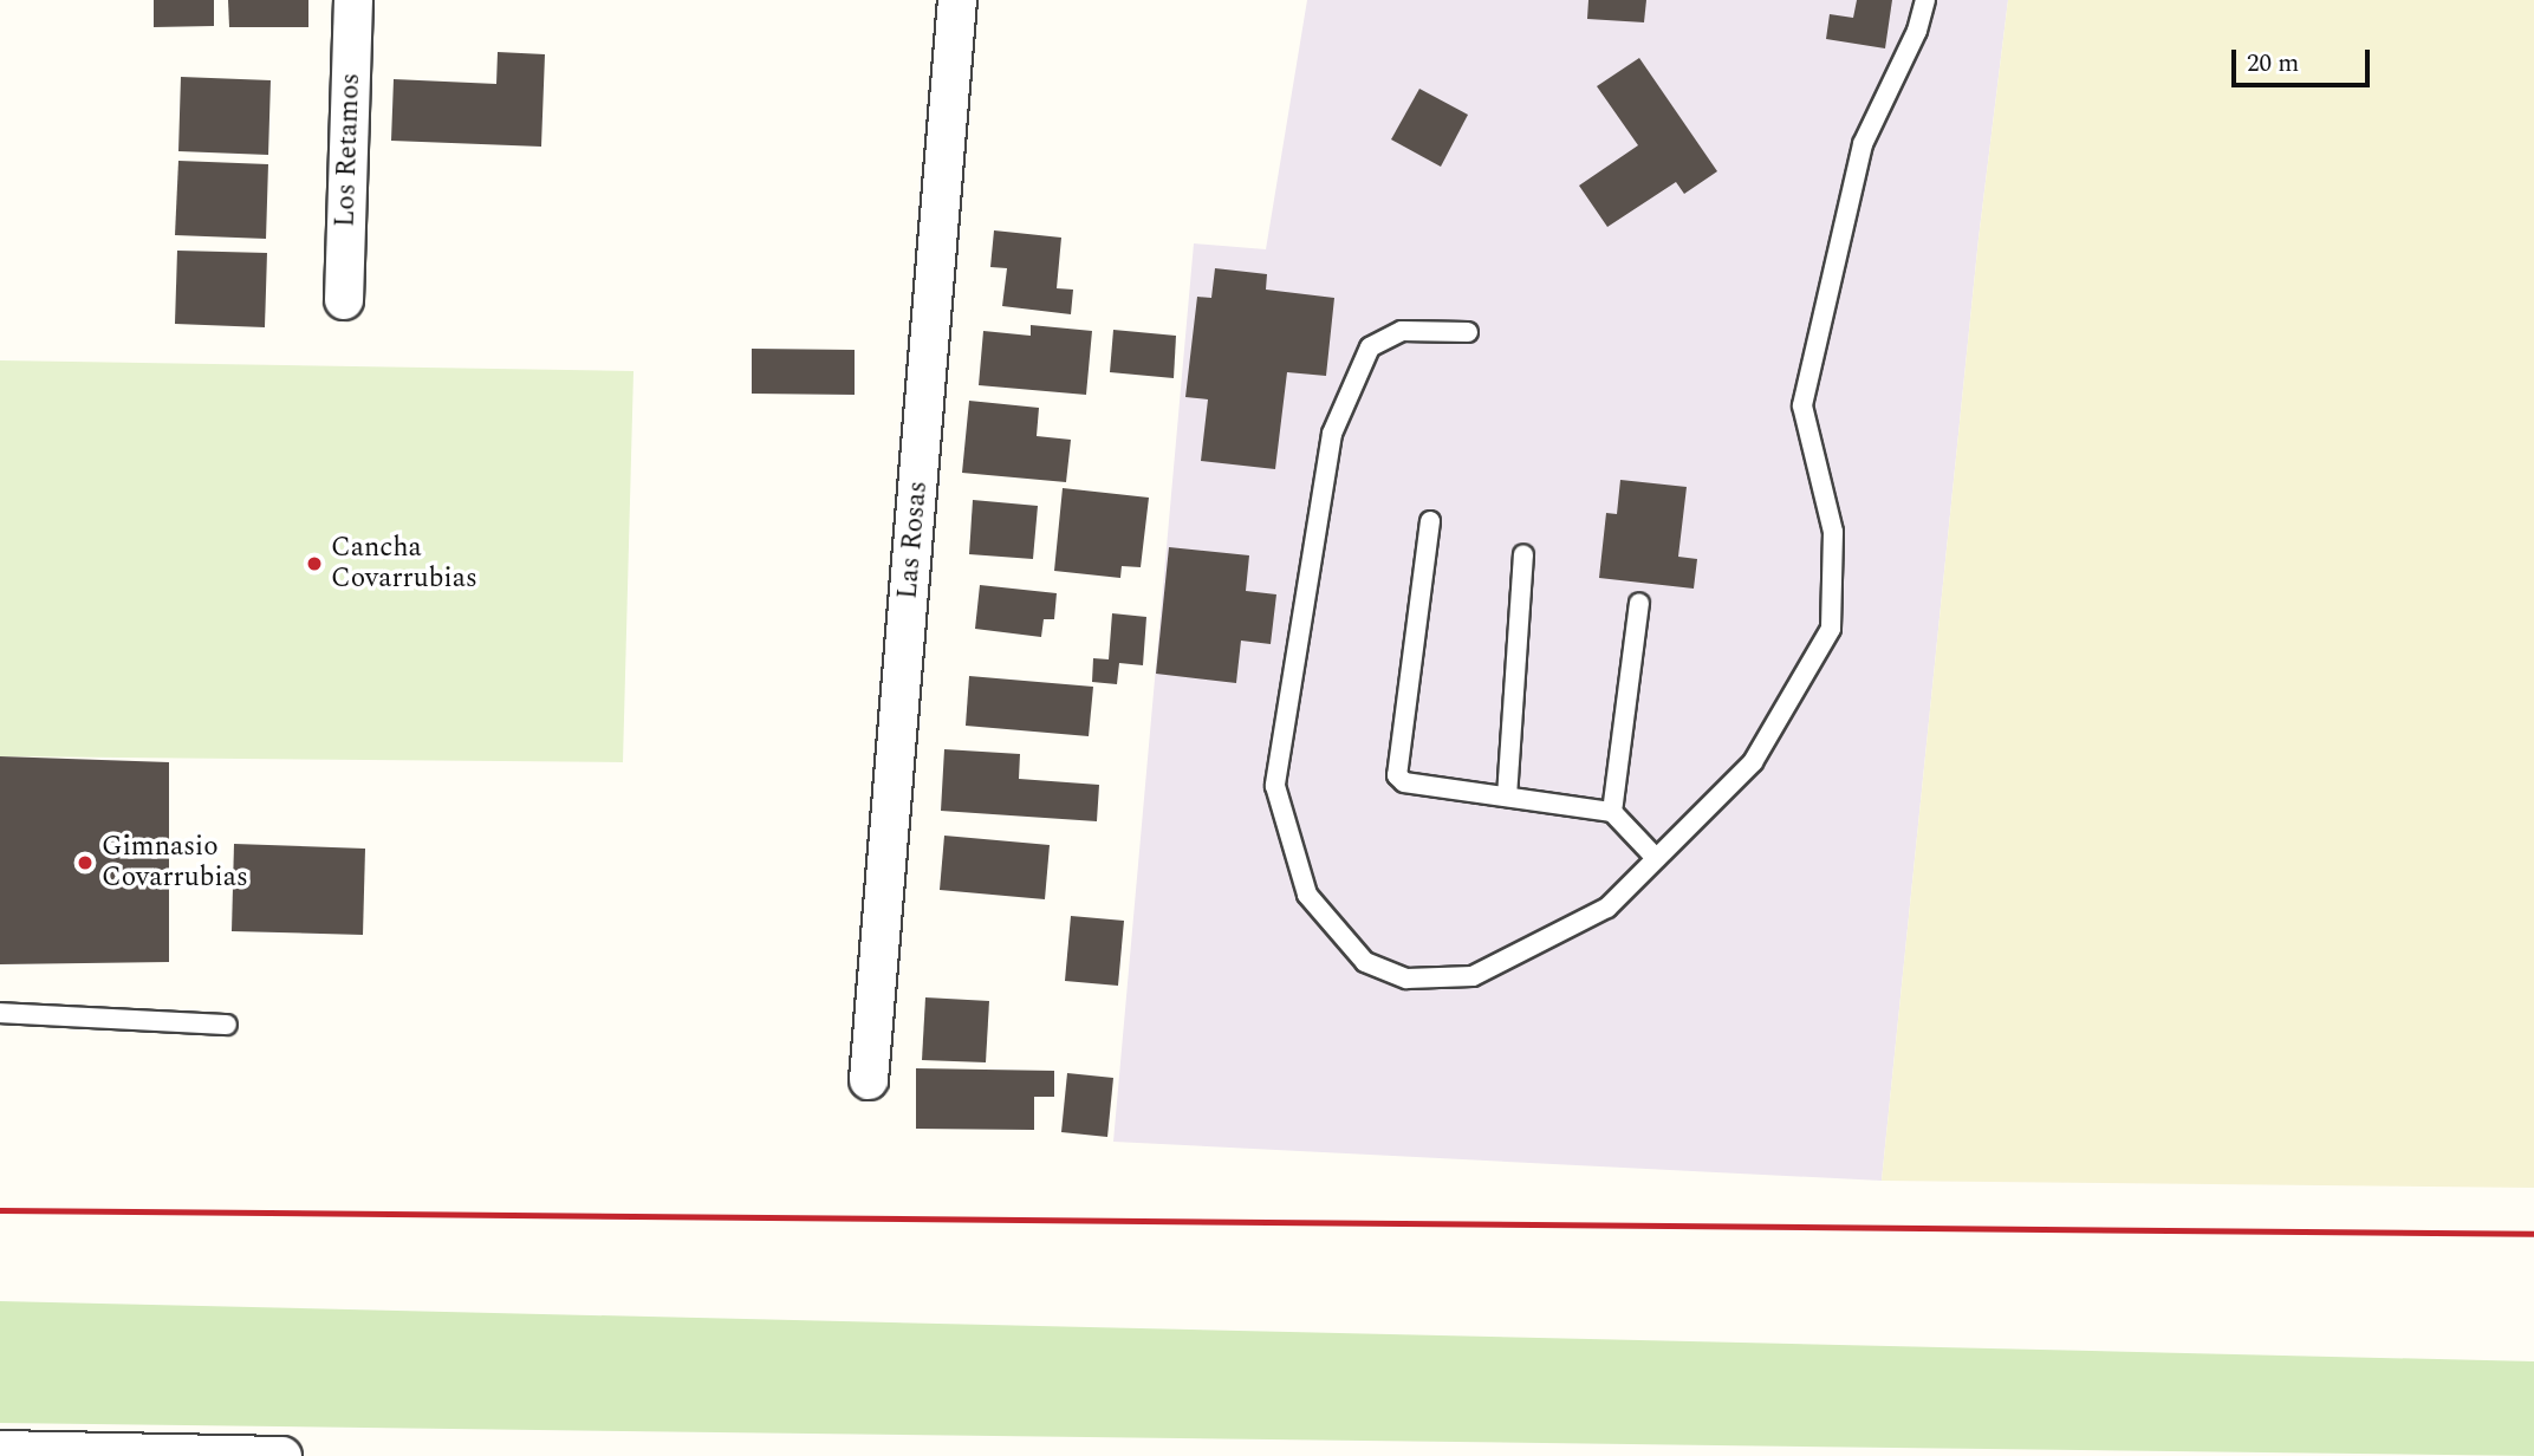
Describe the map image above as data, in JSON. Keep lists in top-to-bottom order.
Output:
{
  "streets": {
    "street": ["Los Retamos", "Las Rosas"]
  },
  "places": ["Cancha Covarrubias", "Gimnasio Covarrubias"],
  "scale_bar": "20 m"
}
